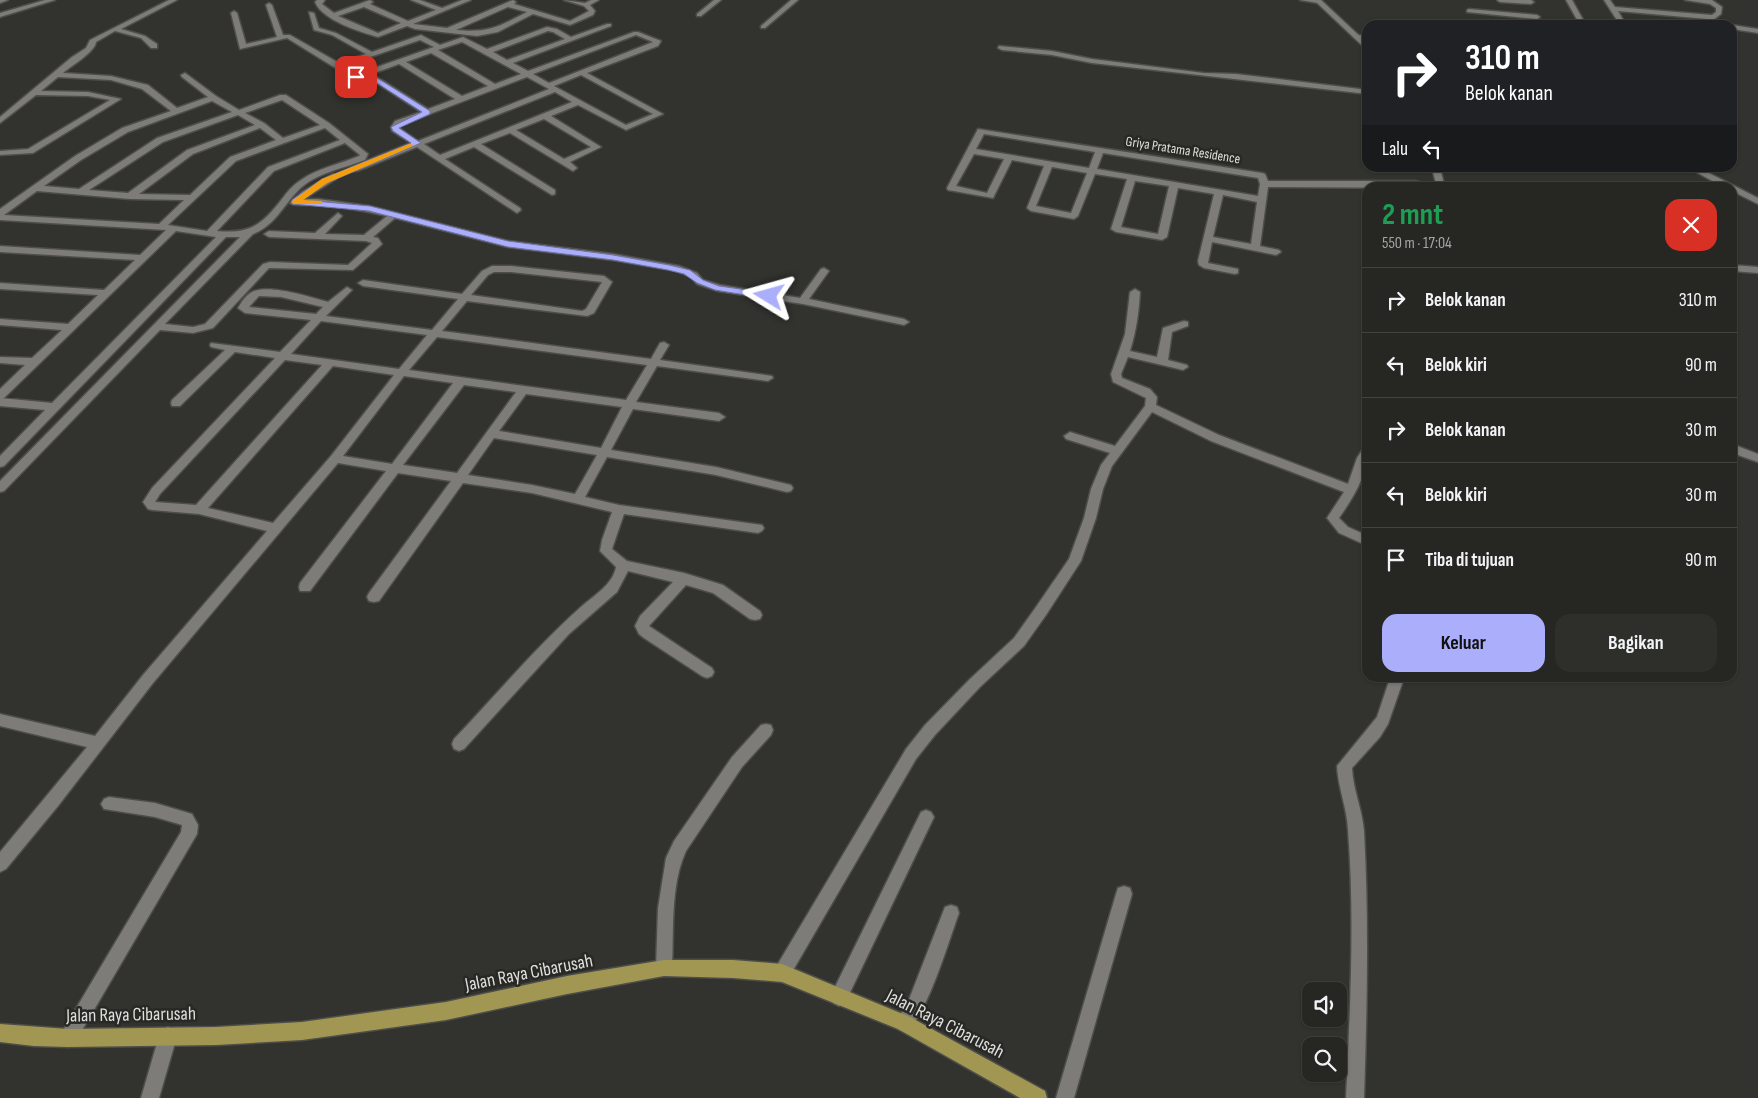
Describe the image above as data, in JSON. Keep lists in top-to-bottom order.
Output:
{
  "streets": {
    "main road": ["Jalan Raya Cibarusah"],
    "street": ["Griya Pratama Residence"]
  },
  "page": {
    "turn": ["310 m", "Belok kanan"],
    "then": "Lalu",
    "heading": ["2 mnt", "550 m · 17:04"],
    "list": [
      {
        "name": "Belok kanan",
        "value": "310 m"
      },
      {
        "name": "Belok kiri",
        "value": "90 m"
      },
      {
        "name": "Belok kanan",
        "value": "30 m"
      },
      {
        "name": "Belok kiri",
        "value": "30 m"
      },
      {
        "name": "Tiba di tujuan",
        "value": "90 m"
      }
    ],
    "buttons": ["Keluar", "Bagikan"]
  }
}
